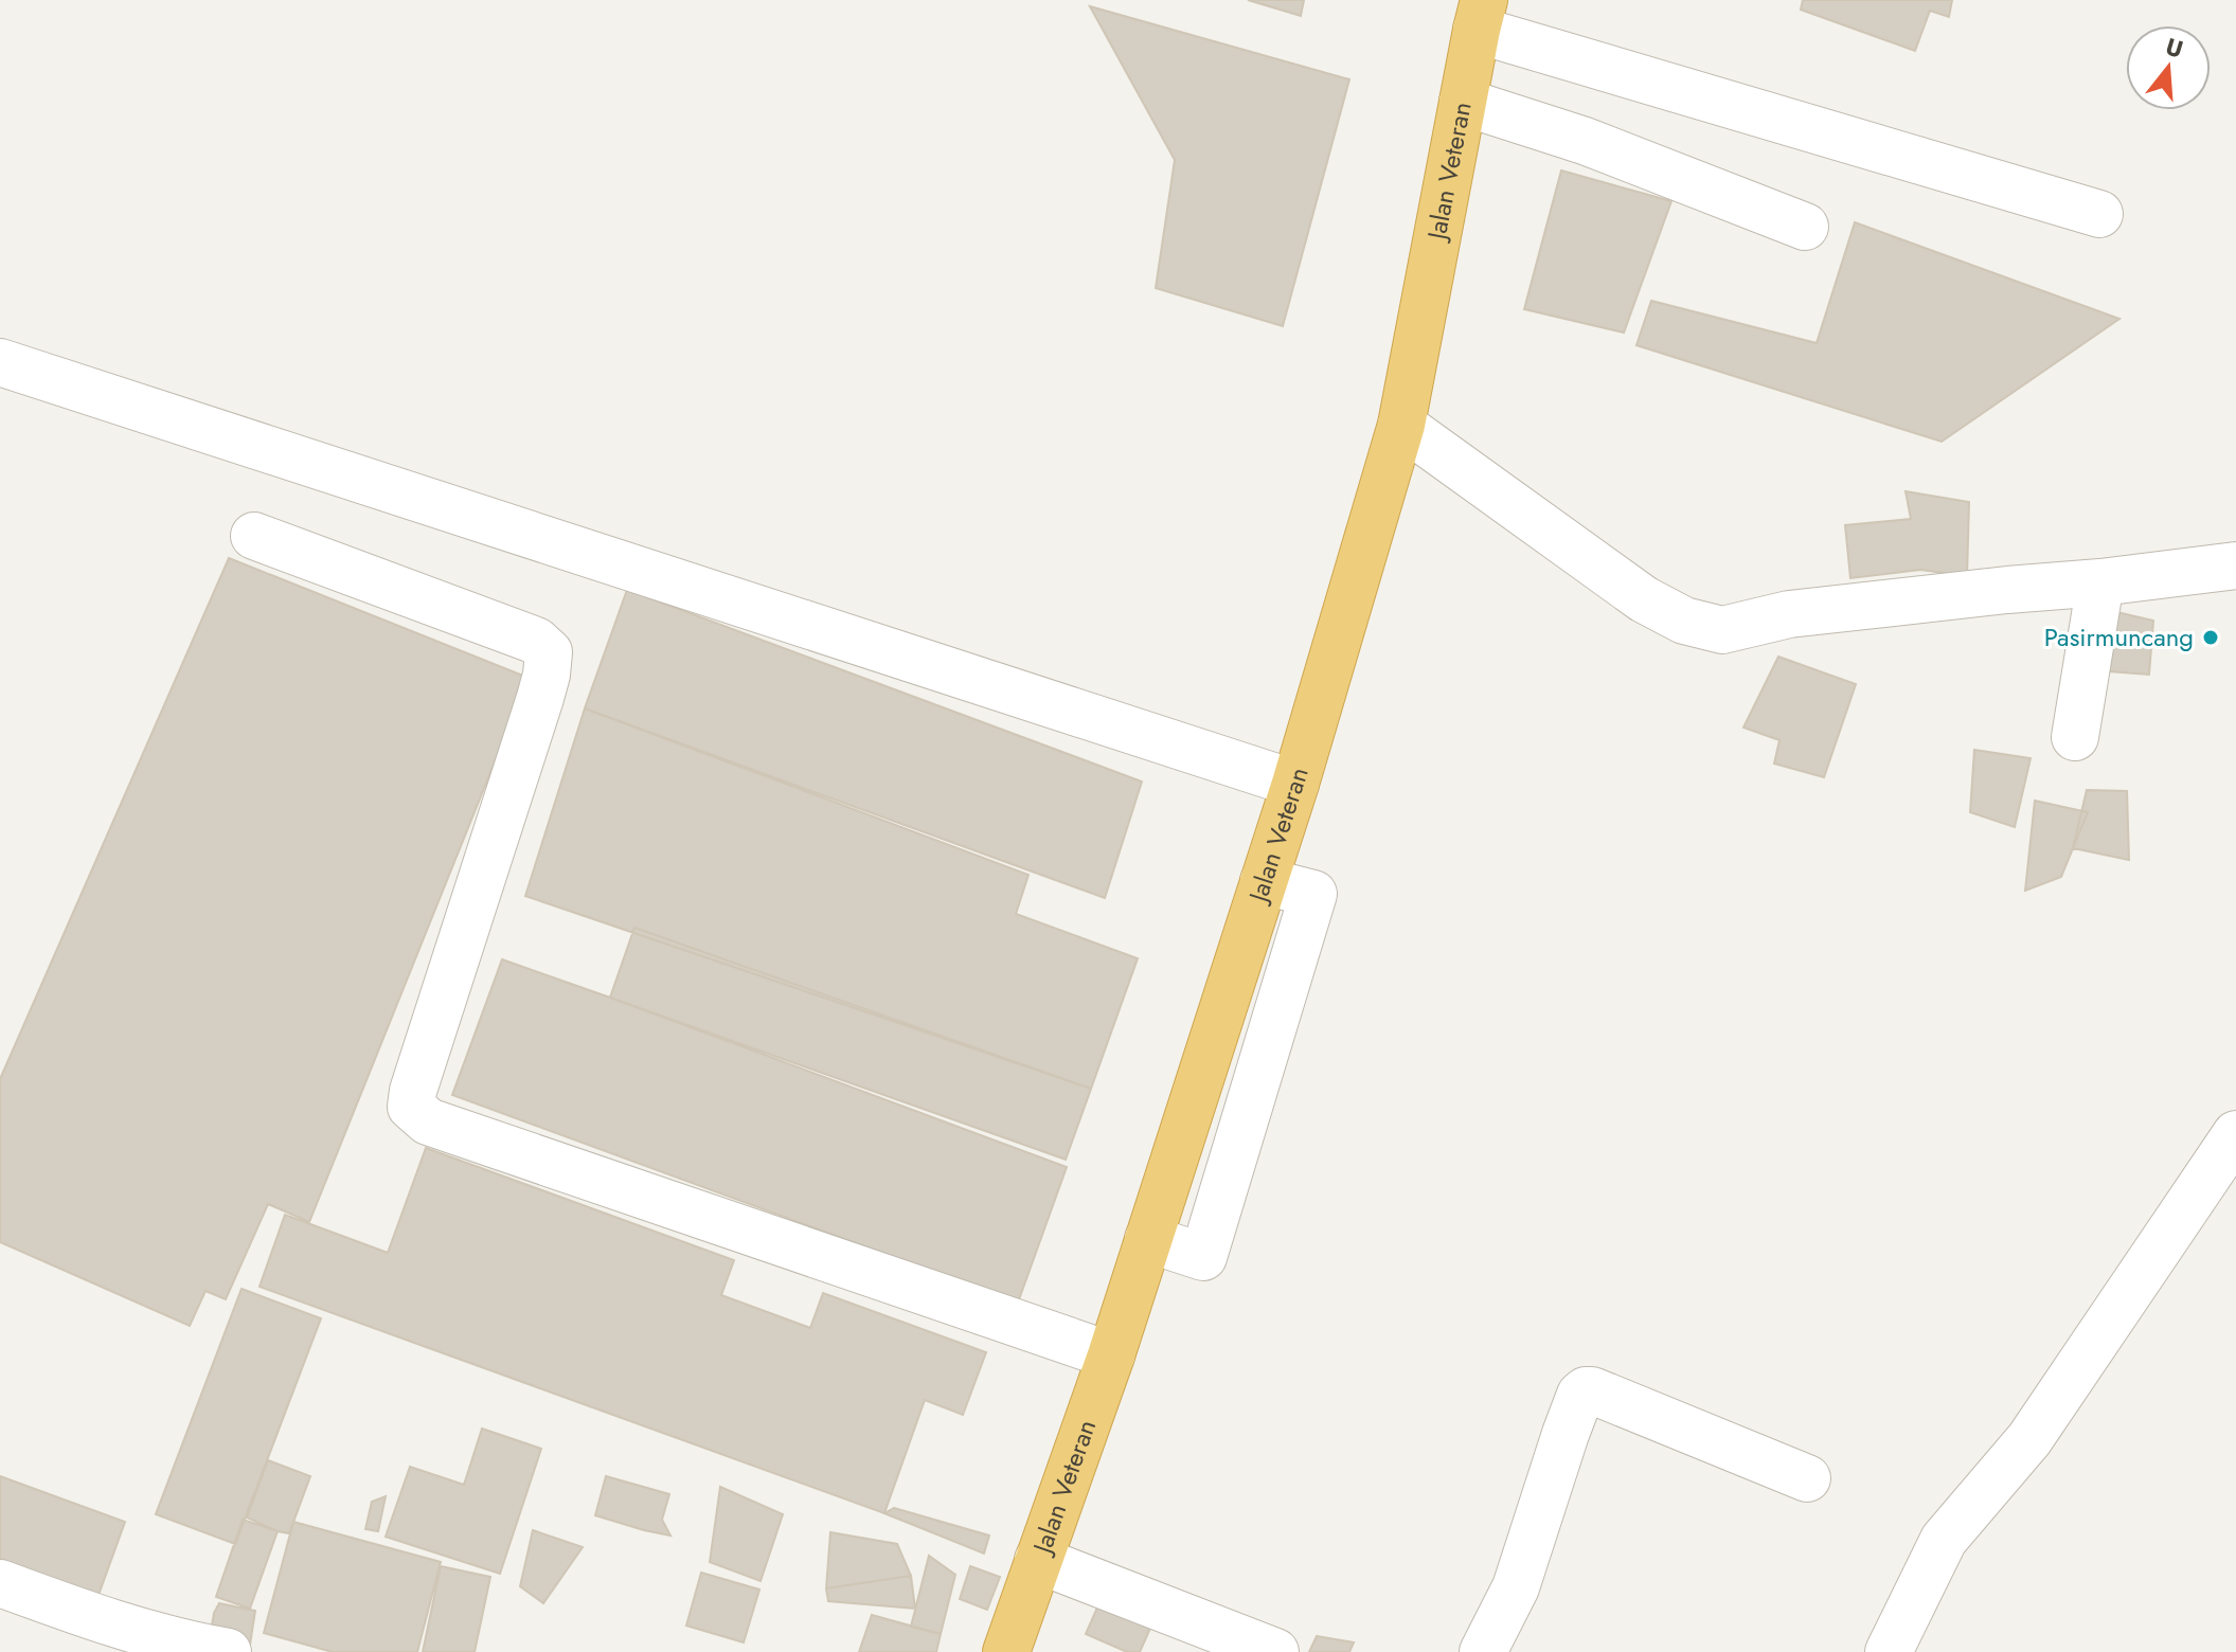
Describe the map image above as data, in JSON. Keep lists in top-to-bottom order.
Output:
{
  "streets": {
    "highway": ["Jalan Veteran"]
  },
  "places": ["Pasirmuncang"],
  "north": "top"
}
